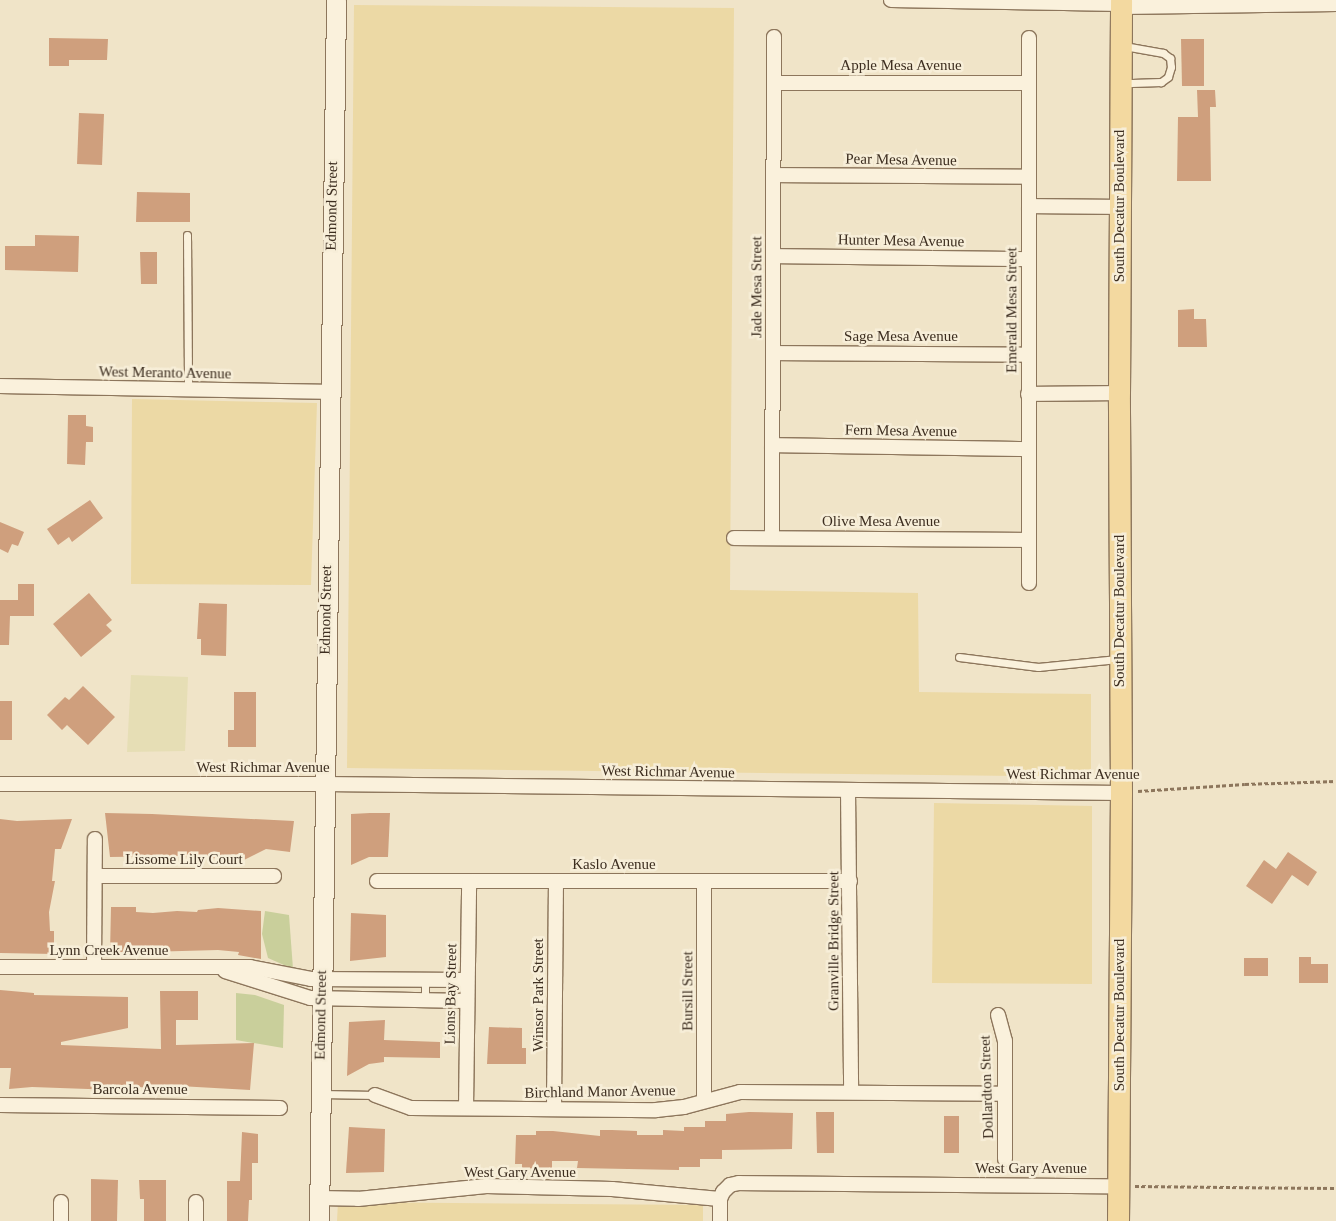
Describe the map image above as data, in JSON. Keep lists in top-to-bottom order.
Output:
{
  "streets": {
    "main road": ["South Decatur Boulevard"],
    "street": [
      "Apple Mesa Avenue",
      "Pear Mesa Avenue",
      "Edmond Street",
      "Hunter Mesa Avenue",
      "Jade Mesa Street",
      "Emerald Mesa Street",
      "Sage Mesa Avenue",
      "West Meranto Avenue",
      "Fern Mesa Avenue",
      "Olive Mesa Avenue",
      "West Richmar Avenue",
      "Lissome Lily Court",
      "Kaslo Avenue",
      "Granville Bridge Street",
      "Lynn Creek Avenue",
      "Bursill Street",
      "Lions Bay Street",
      "Winsor Park Street",
      "Dollardton Street",
      "Barcola Avenue",
      "Birchland Manor Avenue",
      "West Gary Avenue"
    ]
  },
  "crossings": [
    ["Apple Mesa Avenue", "Jade Mesa Street"],
    ["Apple Mesa Avenue", "Emerald Mesa Street"],
    ["Pear Mesa Avenue", "Jade Mesa Street"],
    ["Pear Mesa Avenue", "Emerald Mesa Street"],
    ["Edmond Street", "West Meranto Avenue"],
    ["Edmond Street", "West Richmar Avenue"],
    ["Edmond Street", "Lynn Creek Avenue"],
    ["Edmond Street", "West Gary Avenue"],
    ["South Decatur Boulevard", "West Richmar Avenue"],
    ["South Decatur Boulevard", "West Gary Avenue"],
    ["Hunter Mesa Avenue", "Jade Mesa Street"],
    ["Hunter Mesa Avenue", "Emerald Mesa Street"],
    ["Jade Mesa Street", "Sage Mesa Avenue"],
    ["Jade Mesa Street", "Fern Mesa Avenue"],
    ["Jade Mesa Street", "Olive Mesa Avenue"],
    ["Emerald Mesa Street", "Sage Mesa Avenue"],
    ["Emerald Mesa Street", "Fern Mesa Avenue"],
    ["Emerald Mesa Street", "Olive Mesa Avenue"],
    ["West Richmar Avenue", "Granville Bridge Street"],
    ["Kaslo Avenue", "Granville Bridge Street"],
    ["Kaslo Avenue", "Bursill Street"],
    ["Kaslo Avenue", "Lions Bay Street"],
    ["Kaslo Avenue", "Winsor Park Street"],
    ["Granville Bridge Street", "Birchland Manor Avenue"],
    ["Lynn Creek Avenue", "Lions Bay Street"],
    ["Bursill Street", "Birchland Manor Avenue"],
    ["Lions Bay Street", "Birchland Manor Avenue"],
    ["Winsor Park Street", "Birchland Manor Avenue"],
    ["Dollardton Street", "Birchland Manor Avenue"]
  ]
}
